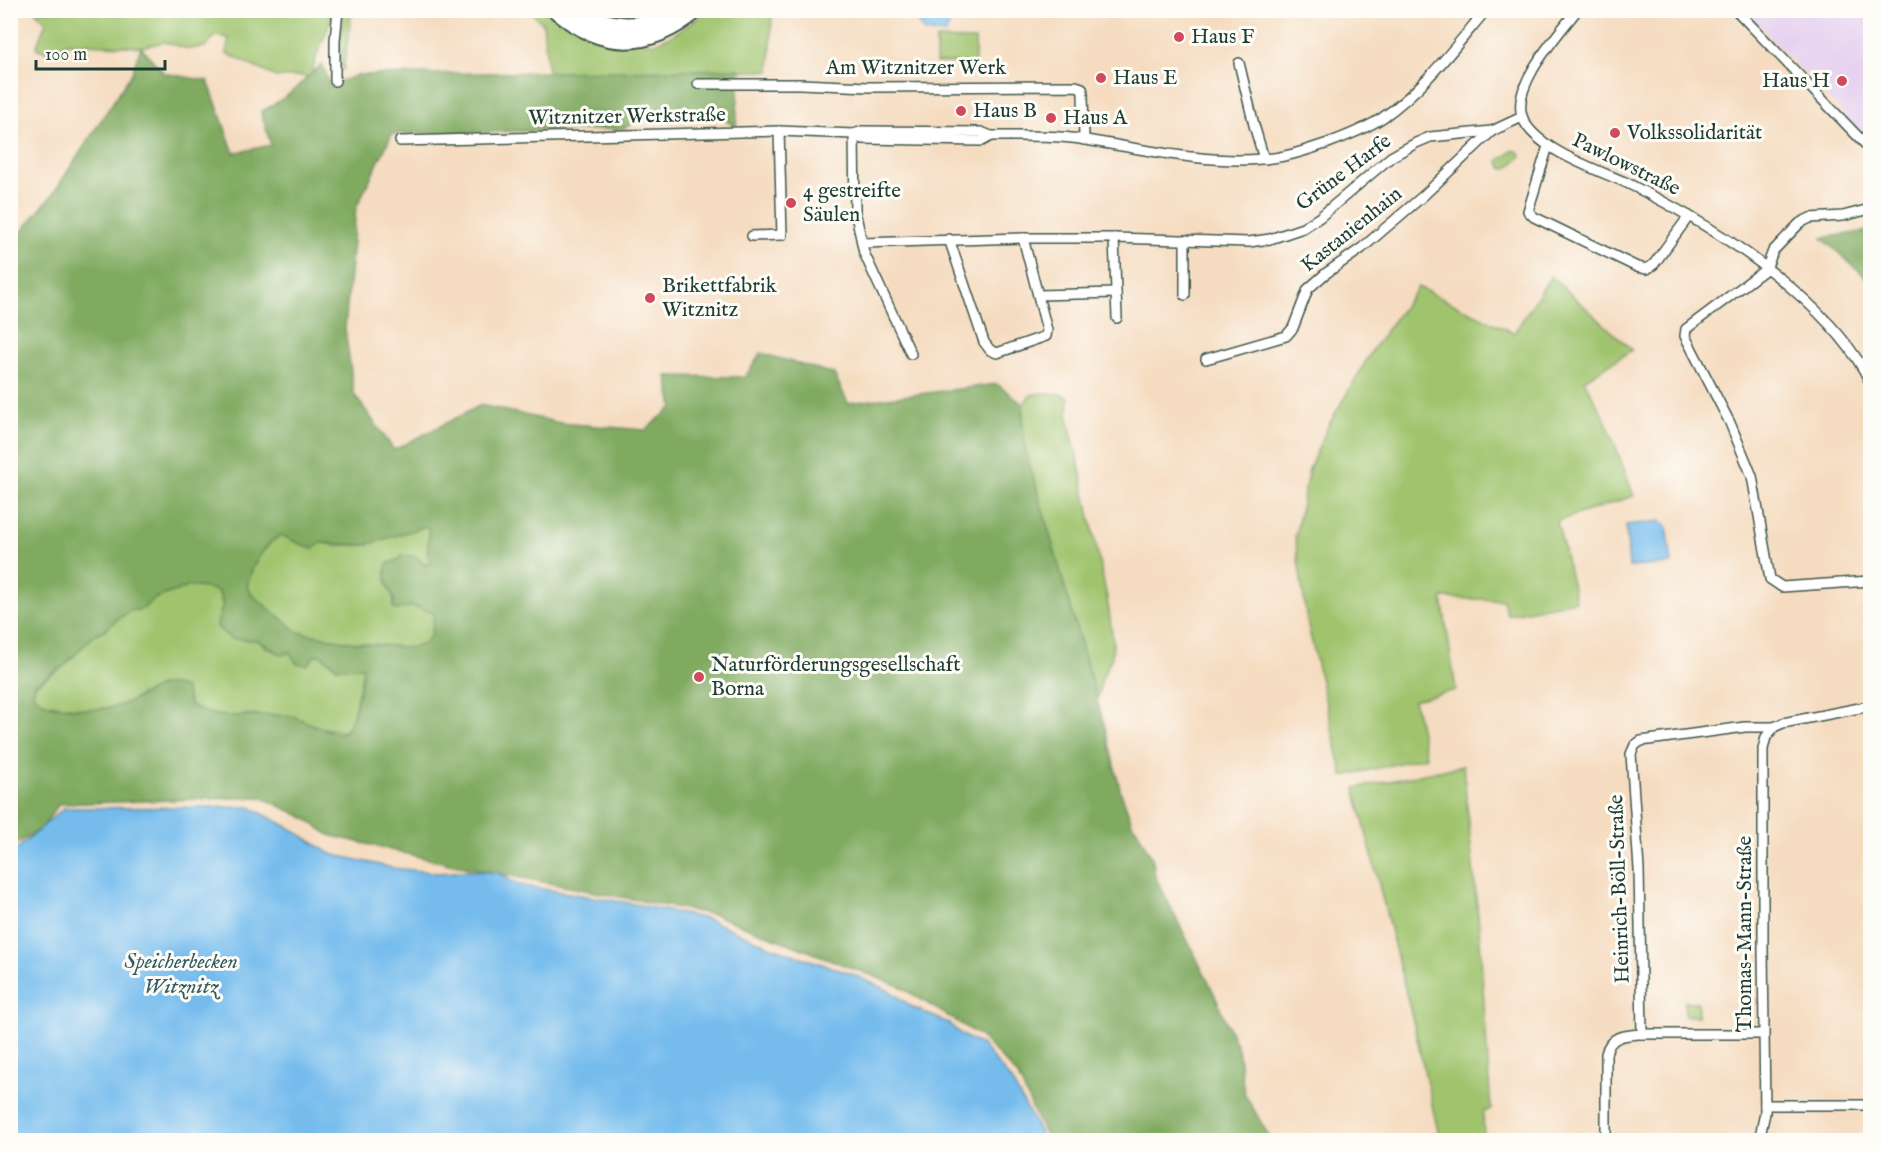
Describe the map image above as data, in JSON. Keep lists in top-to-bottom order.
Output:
{
  "streets": {
    "street": [
      "Am Witznitzer Werk",
      "Witznitzer Werkstraße",
      "Pawlowstraße",
      "Grüne Harfe",
      "Kastanienhain",
      "Heinrich-Böll-Straße",
      "Thomas-Mann-Straße"
    ]
  },
  "crossings": [
    ["Am Witznitzer Werk", "Witznitzer Werkstraße"],
    ["Pawlowstraße", "Grüne Harfe"],
    ["Grüne Harfe", "Kastanienhain"],
    ["Heinrich-Böll-Straße", "Thomas-Mann-Straße"]
  ],
  "water": ["Speicherbecken Witznitz"],
  "places": [
    "Haus F",
    "Haus E",
    "Haus H",
    "Haus B",
    "Haus A",
    "Volkssolidarität",
    "4 gestreifte Säulen",
    "Brikettfabrik Witznitz",
    "Naturförderungsgesellschaft Borna"
  ],
  "scale_bar": "100 m"
}
